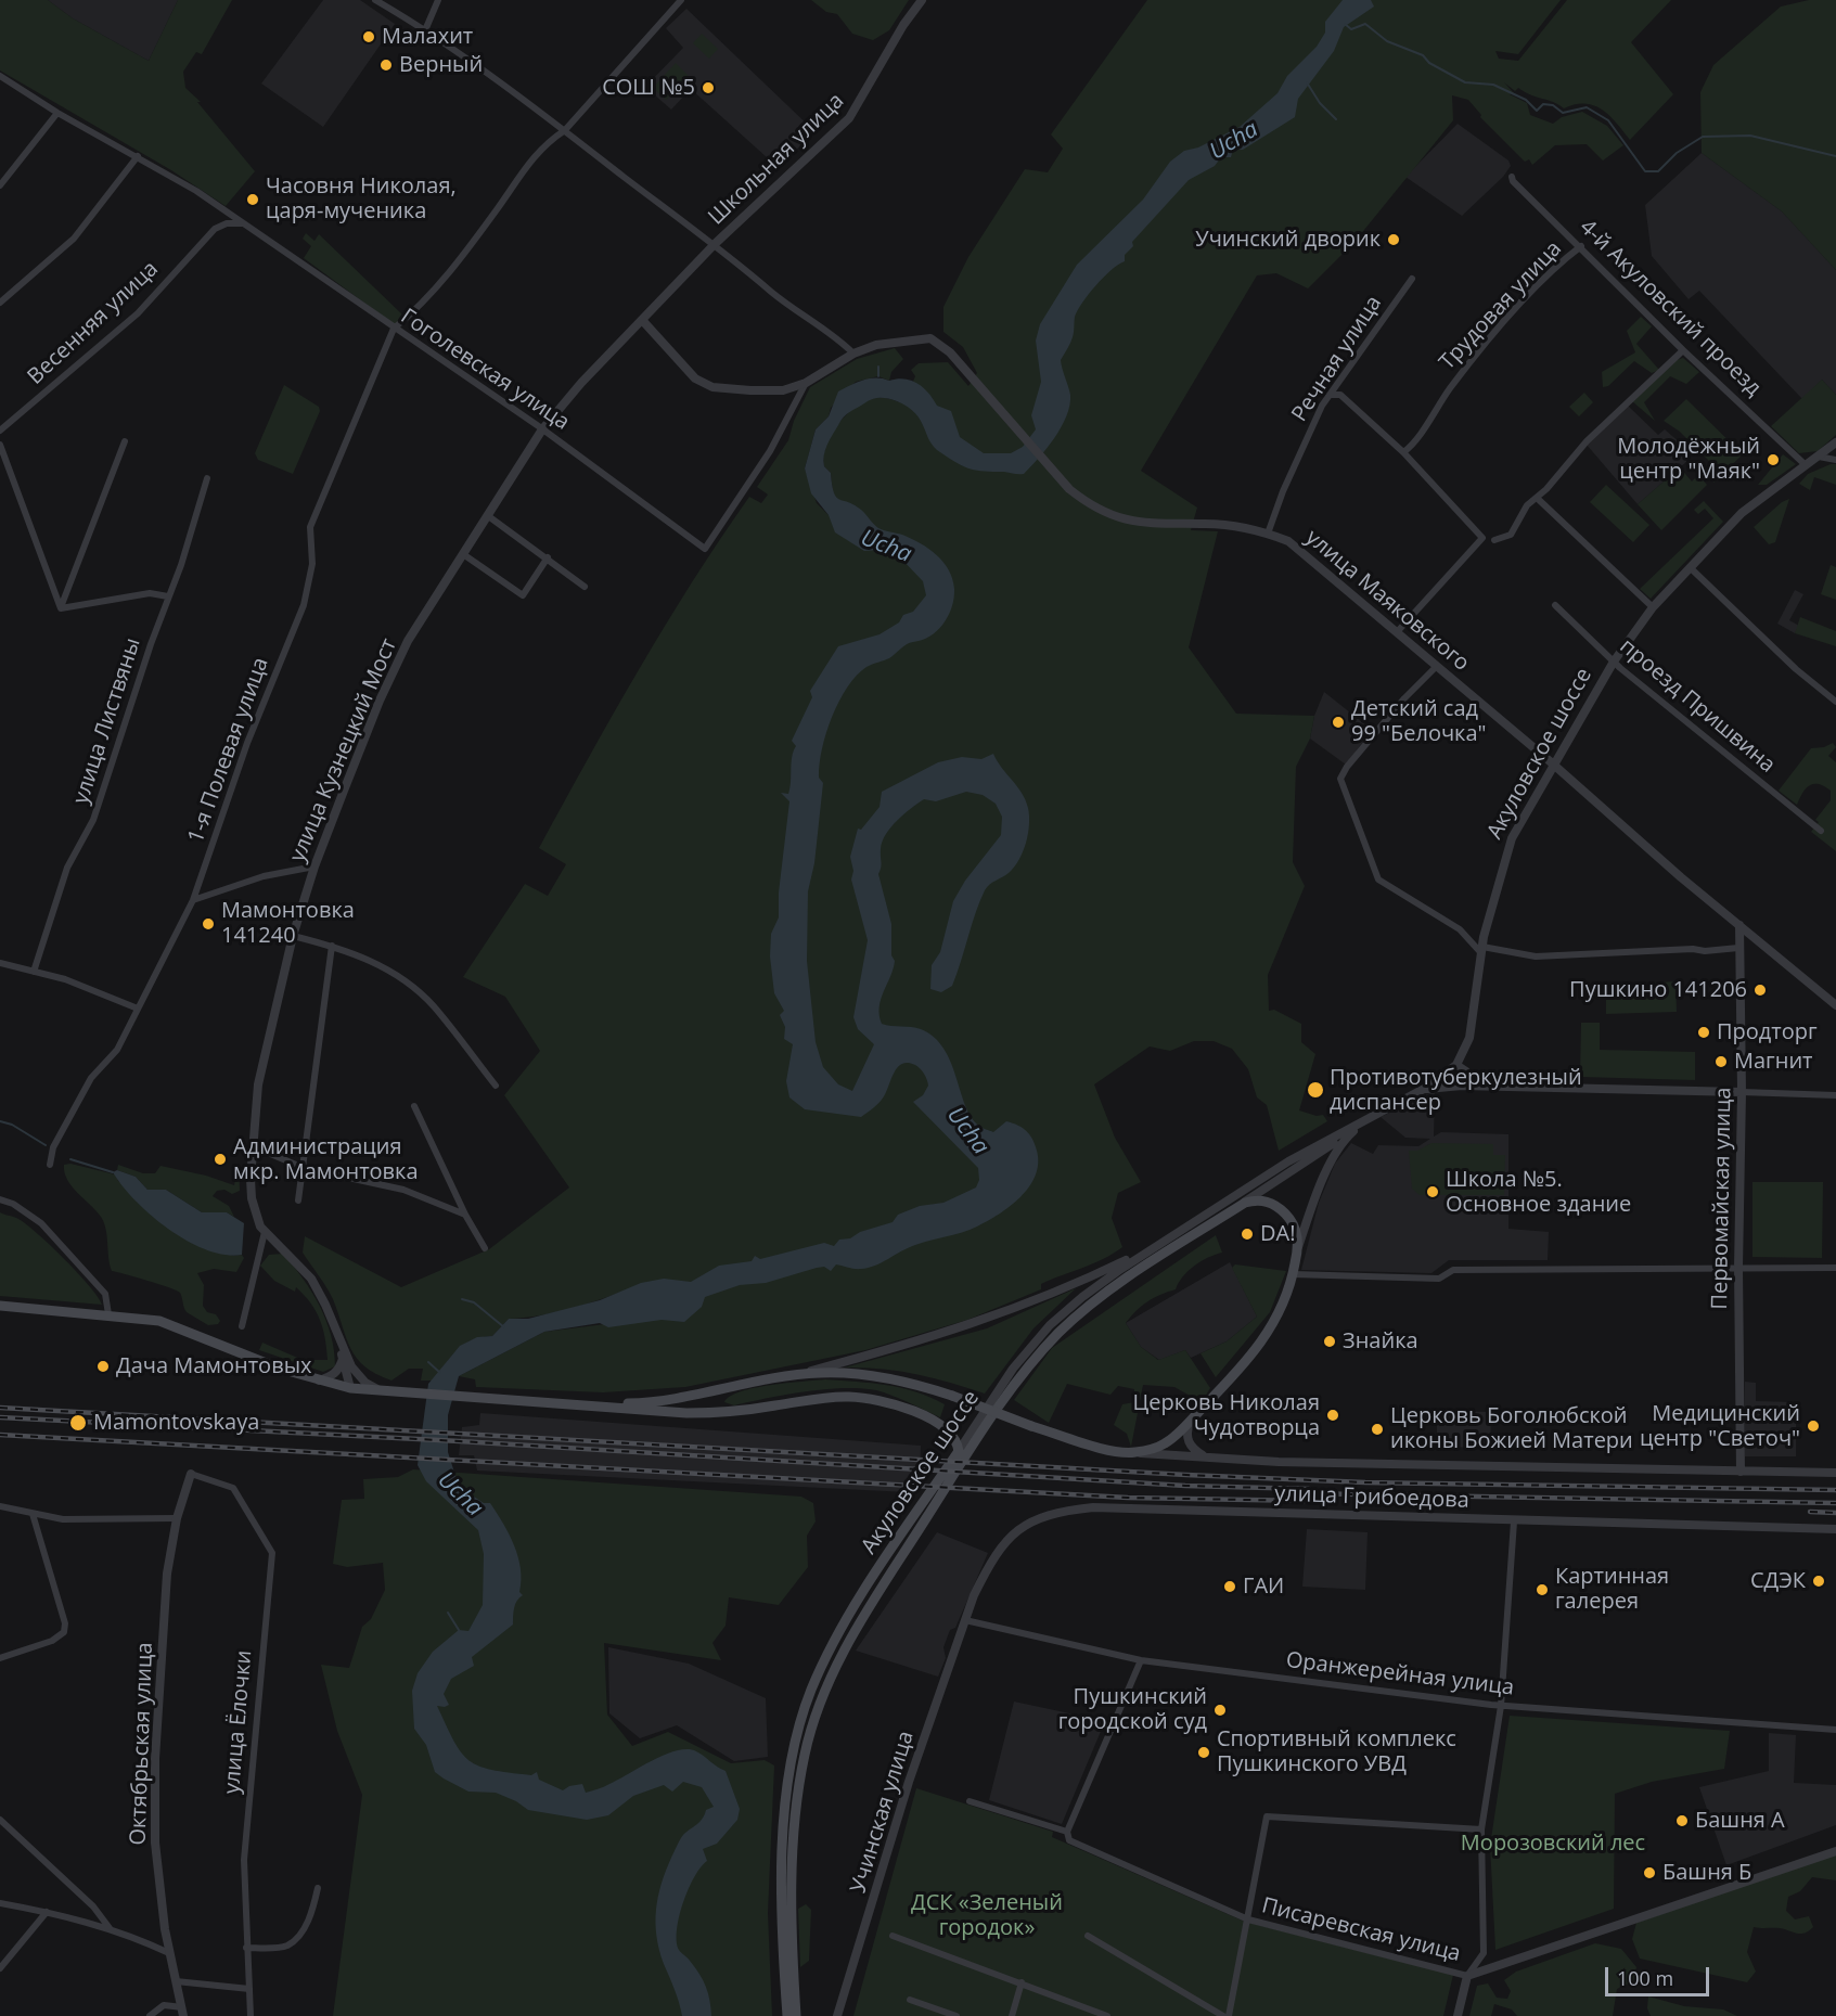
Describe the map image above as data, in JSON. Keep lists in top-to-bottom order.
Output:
{
  "streets": {
    "main road": ["Акуловское шоссе"],
    "street": [
      "Школьная улица",
      "Трудовая улица",
      "4-й Акуловский проезд",
      "Весенняя улица",
      "Речная улица",
      "Гоголевская улица",
      "улица Маяковского",
      "проезд Пришвина",
      "улица Листвяны",
      "1-я Полевая улица",
      "улица Кузнецкий Мост",
      "Первомайская улица",
      "улица Грибоедова",
      "Оранжерейная улица",
      "улица Ёлочки",
      "Октябрьская улица",
      "Учинская улица",
      "Писаревская улица"
    ]
  },
  "crossings": [
    ["Школьная улица", "улица Кузнецкий Мост"],
    ["Трудовая улица", "4-й Акуловский проезд"],
    ["4-й Акуловский проезд", "Акуловское шоссе"],
    ["Весенняя улица", "Гоголевская улица"],
    ["Речная улица", "улица Маяковского"],
    ["Гоголевская улица", "улица Маяковского"],
    ["Гоголевская улица", "1-я Полевая улица"],
    ["Гоголевская улица", "улица Кузнецкий Мост"],
    ["улица Маяковского", "улица Кузнецкий Мост"],
    ["улица Маяковского", "Акуловское шоссе"],
    ["улица Маяковского", "Первомайская улица"],
    ["проезд Пришвина", "Акуловское шоссе"],
    ["улица Грибоедова", "Оранжерейная улица"],
    ["улица Грибоедова", "Учинская улица"],
    ["Оранжерейная улица", "Учинская улица"],
    ["улица Ёлочки", "Октябрьская улица"]
  ],
  "water": ["Ucha"],
  "parks": ["Морозовский лес", "ДСК «Зеленый городок»"],
  "places": [
    "Малахит",
    "Верный",
    "СОШ №5",
    "Часовня Николая, царя-мученика",
    "Учинский дворик",
    "Молодёжный центр \"Маяк\"",
    "Детский сад 99 \"Белочка\"",
    "Мамонтовка 141240",
    "Пушкино 141206",
    "Продторг",
    "Магнит",
    "Противотуберкулезный диспансер",
    "Администрация мкр. Мамонтовка",
    "Школа №5. Основное здание",
    "DA!",
    "Знайка",
    "Дача Мамонтовых",
    "Церковь Николая Чудотворца",
    "Mamontovskaya",
    "Медицинский центр \"Светоч\"",
    "Церковь Боголюбской иконы Божией Матери",
    "СДЭК",
    "ГАИ",
    "Картинная галерея",
    "Пушкинский городской суд",
    "Спортивный комплекс Пушкинского УВД",
    "Башня А",
    "Башня Б"
  ],
  "scale_bar": "100 m"
}
